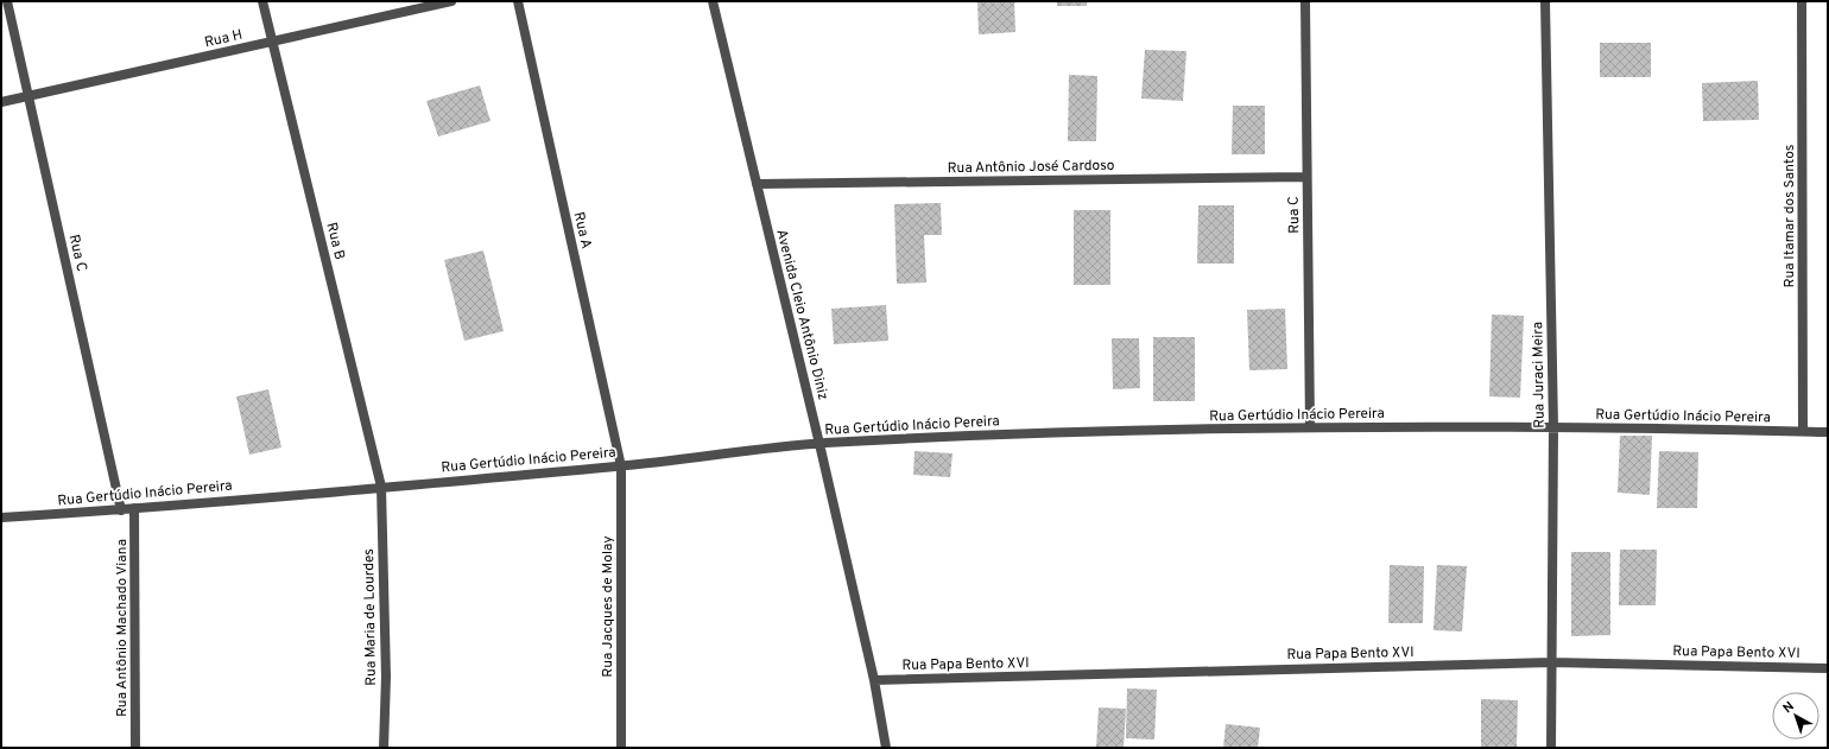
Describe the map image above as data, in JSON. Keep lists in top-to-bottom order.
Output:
{
  "streets": {
    "street": [
      "Rua H",
      "Rua Antônio José Cardoso",
      "Rua C",
      "Rua Itamar dos Santos",
      "Rua A",
      "Rua B",
      "Avenida Cleio Antônio Diniz",
      "Rua Juraci Meira",
      "Rua Gertúdio Inácio Pereira",
      "Rua Jacques de Molay",
      "Rua Maria de Lourdes",
      "Rua Antônio Machado Viana",
      "Rua Papa Bento XVI"
    ]
  },
  "crossings": [
    ["Rua H", "Rua C"],
    ["Rua H", "Rua B"],
    ["Rua Antônio José Cardoso", "Rua C"],
    ["Rua Antônio José Cardoso", "Avenida Cleio Antônio Diniz"],
    ["Rua C", "Rua Gertúdio Inácio Pereira"],
    ["Rua Itamar dos Santos", "Rua Gertúdio Inácio Pereira"],
    ["Rua A", "Rua Gertúdio Inácio Pereira"],
    ["Rua A", "Rua Jacques de Molay"],
    ["Rua B", "Rua Gertúdio Inácio Pereira"],
    ["Rua B", "Rua Maria de Lourdes"],
    ["Avenida Cleio Antônio Diniz", "Rua Gertúdio Inácio Pereira"],
    ["Avenida Cleio Antônio Diniz", "Rua Papa Bento XVI"],
    ["Rua Juraci Meira", "Rua Gertúdio Inácio Pereira"],
    ["Rua Juraci Meira", "Rua Papa Bento XVI"],
    ["Rua Gertúdio Inácio Pereira", "Rua Jacques de Molay"],
    ["Rua Gertúdio Inácio Pereira", "Rua Maria de Lourdes"],
    ["Rua Gertúdio Inácio Pereira", "Rua Antônio Machado Viana"]
  ],
  "north": "top left"
}
